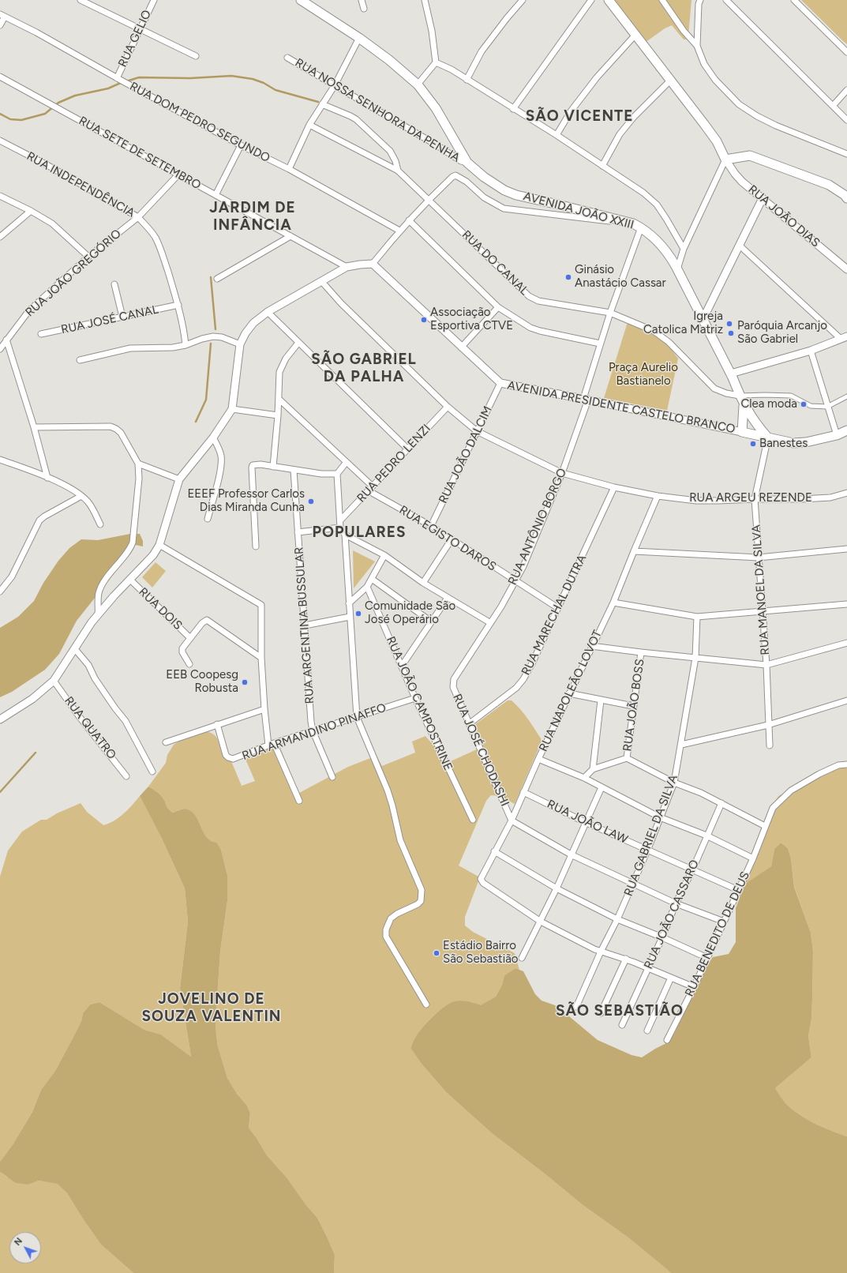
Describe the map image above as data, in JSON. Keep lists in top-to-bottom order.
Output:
{
  "streets": {
    "main road": ["AVENIDA JOÃO XXIII", "AVENIDA PRESIDENTE CASTELO BRANCO"],
    "street": [
      "RUA GELIO",
      "RUA NOSSA SENHORA DA PENHA",
      "RUA DOM PEDRO SEGUNDO",
      "RUA SETE DE SETEMBRO",
      "RUA INDEPENDÊNCIA",
      "RUA JOÃO DIAS",
      "RUA DO CANAL",
      "RUA JOÃO GREGÓRIO",
      "RUA JOSÉ CANAL",
      "RUA JOÃO DALCIM",
      "RUA PEDRO LENZI",
      "RUA ARGEU REZENDE",
      "RUA ANTÔNIO BORGO",
      "RUA EGISTO DAROS",
      "RUA MANOEL DA SILVA",
      "RUA DOIS",
      "RUA MARECHAL DUTRA",
      "RUA ARGENTINA BUSSULAR",
      "RUA NAPOLEÃO LOVOT",
      "RUA JOÃO CAMPOSTRINE",
      "RUA JOÃO BOSS",
      "RUA QUATRO",
      "RUA ARMANDINO PINAFFO",
      "RUA JOSÉ CHODASHI",
      "RUA JOÃO LAW",
      "RUA GABRIEL DA SILVA",
      "RUA JOÃO CASSARO",
      "RUA BENEDITO DE DEUS"
    ]
  },
  "crossings": [
    ["RUA GELIO", "RUA DOM PEDRO SEGUNDO"],
    ["RUA NOSSA SENHORA DA PENHA", "AVENIDA JOÃO XXIII"],
    ["RUA SETE DE SETEMBRO", "RUA JOÃO GREGÓRIO"],
    ["RUA INDEPENDÊNCIA", "RUA JOÃO GREGÓRIO"],
    ["RUA INDEPENDÊNCIA", "RUA JOSÉ CANAL"],
    ["AVENIDA JOÃO XXIII", "RUA DO CANAL"],
    ["AVENIDA JOÃO XXIII", "AVENIDA PRESIDENTE CASTELO BRANCO"],
    ["AVENIDA JOÃO XXIII", "RUA ANTÔNIO BORGO"],
    ["AVENIDA JOÃO XXIII", "RUA MANOEL DA SILVA"],
    ["RUA DO CANAL", "RUA ANTÔNIO BORGO"],
    ["AVENIDA PRESIDENTE CASTELO BRANCO", "RUA JOÃO DALCIM"],
    ["AVENIDA PRESIDENTE CASTELO BRANCO", "RUA ANTÔNIO BORGO"],
    ["AVENIDA PRESIDENTE CASTELO BRANCO", "RUA MANOEL DA SILVA"],
    ["RUA JOÃO DALCIM", "RUA ARGEU REZENDE"],
    ["RUA JOÃO DALCIM", "RUA EGISTO DAROS"],
    ["RUA PEDRO LENZI", "RUA ARGEU REZENDE"],
    ["RUA PEDRO LENZI", "RUA EGISTO DAROS"],
    ["RUA ARGEU REZENDE", "RUA ANTÔNIO BORGO"],
    ["RUA ARGEU REZENDE", "RUA MANOEL DA SILVA"],
    ["RUA ARGEU REZENDE", "RUA MARECHAL DUTRA"],
    ["RUA ARGEU REZENDE", "RUA NAPOLEÃO LOVOT"],
    ["RUA ANTÔNIO BORGO", "RUA EGISTO DAROS"],
    ["RUA ANTÔNIO BORGO", "RUA JOSÉ CHODASHI"],
    ["RUA EGISTO DAROS", "RUA MARECHAL DUTRA"],
    ["RUA MARECHAL DUTRA", "RUA JOSÉ CHODASHI"],
    ["RUA ARGENTINA BUSSULAR", "RUA ARMANDINO PINAFFO"],
    ["RUA NAPOLEÃO LOVOT", "RUA JOSÉ CHODASHI"],
    ["RUA NAPOLEÃO LOVOT", "RUA JOÃO LAW"],
    ["RUA JOÃO CAMPOSTRINE", "RUA ARMANDINO PINAFFO"],
    ["RUA JOÃO LAW", "RUA GABRIEL DA SILVA"],
    ["RUA JOÃO LAW", "RUA JOÃO CASSARO"],
    ["RUA JOÃO LAW", "RUA BENEDITO DE DEUS"]
  ],
  "districts": [
    "SÃO VICENTE",
    "JARDIM DE INFÂNCIA",
    "SÃO GABRIEL DA PALHA",
    "POPULARES",
    "JOVELINO DE SOUZA VALENTIN",
    "SÃO SEBASTIÃO"
  ],
  "parks": ["Praça Aurelio Bastianelo"],
  "places": [
    "Ginásio Anastácio Cassar",
    "Associação Esportiva CTVE",
    "Igreja Catolica Matriz",
    "Paróquia Arcanjo São Gabriel",
    "Clea moda",
    "Banestes",
    "EEEF Professor Carlos Dias Miranda Cunha",
    "Comunidade São José Operário",
    "EEB Coopesg Robusta",
    "Estádio Bairro São Sebastião"
  ],
  "north": "top left"
}
